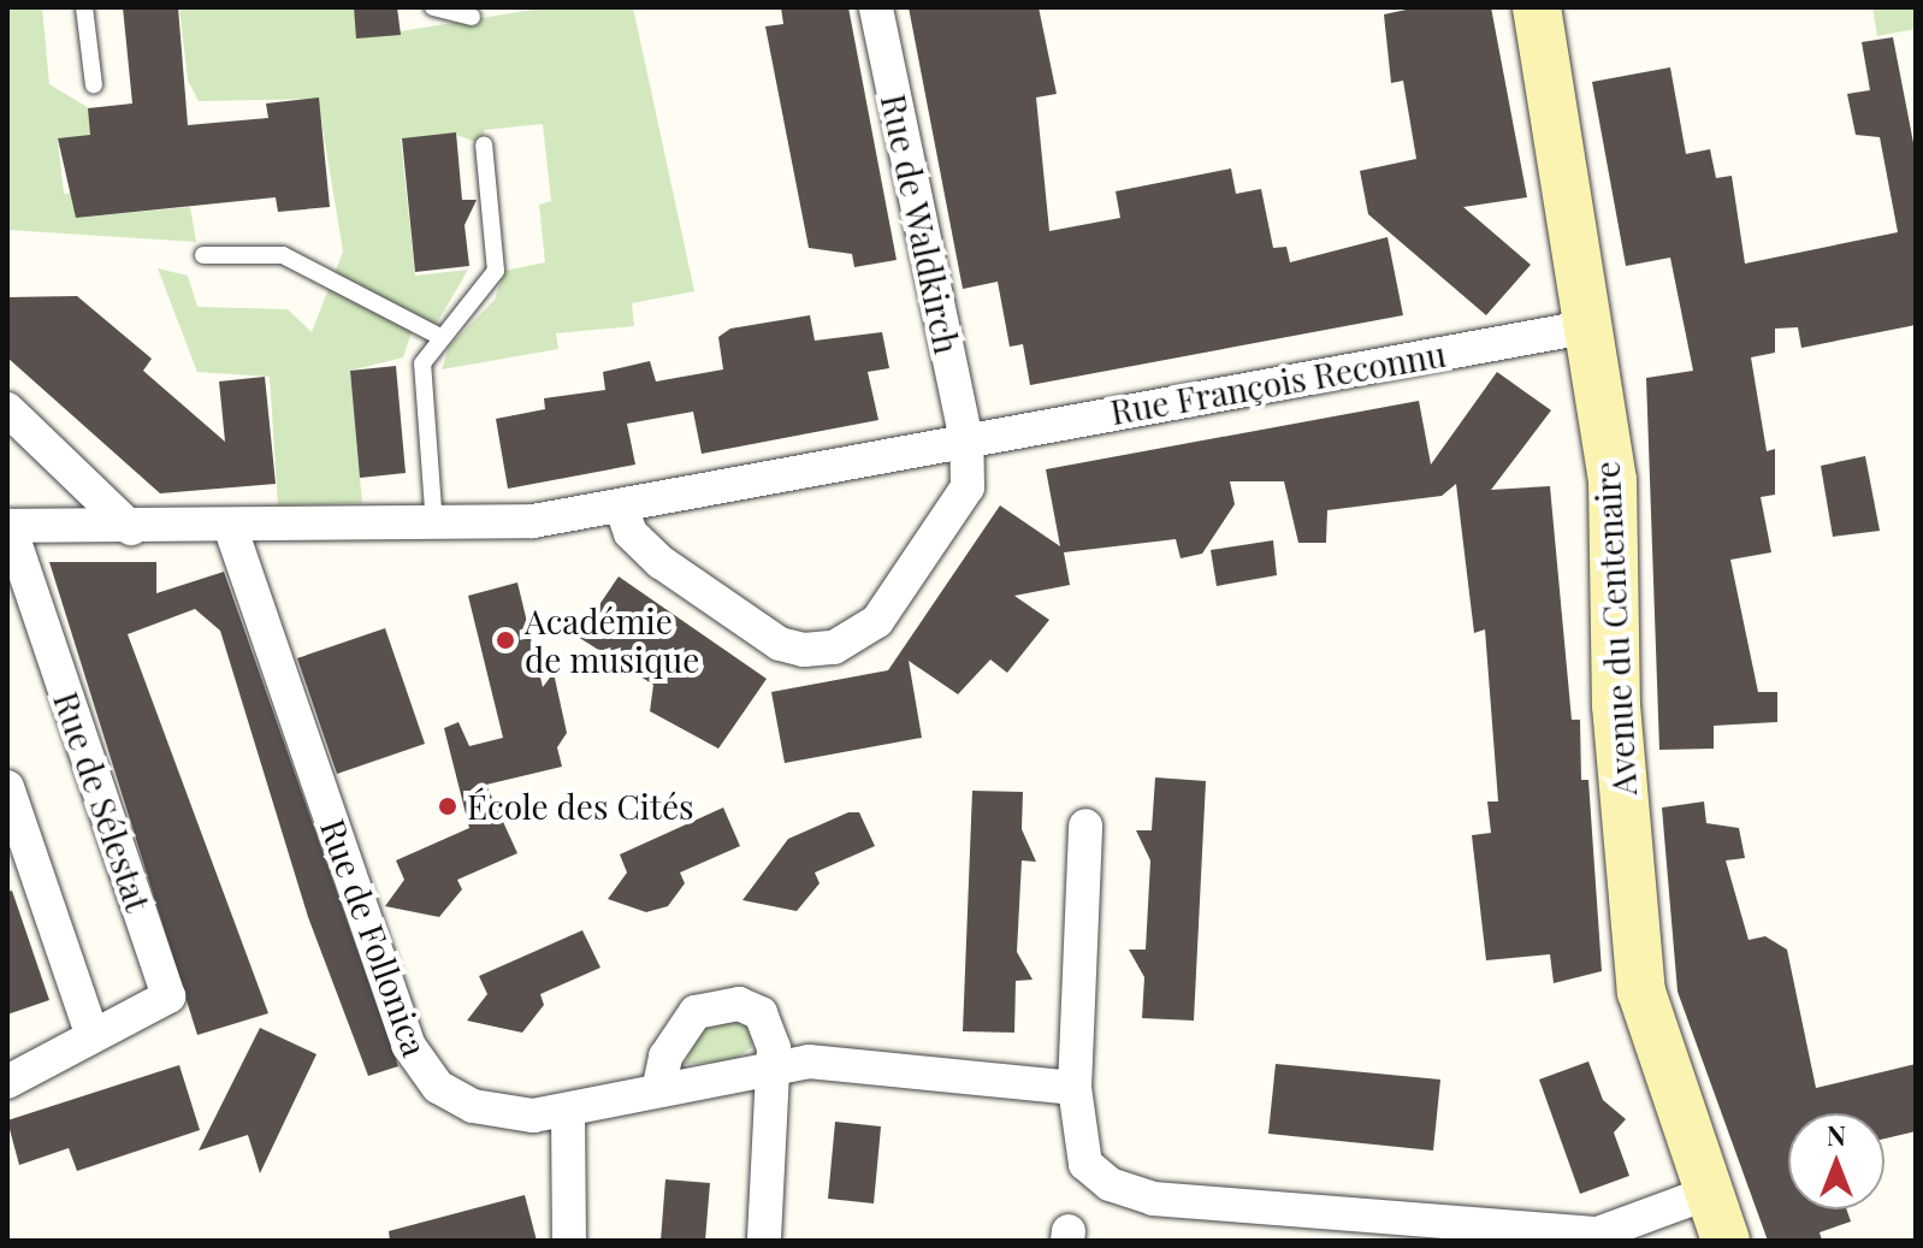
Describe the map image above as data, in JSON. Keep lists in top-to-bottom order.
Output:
{
  "streets": {
    "main road": ["Avenue du Centenaire"],
    "street": [
      "Rue de Waldkirch",
      "Rue François Reconnu",
      "Rue de Sélestat",
      "Rue de Follonica"
    ]
  },
  "crossings": [
    ["Rue de Waldkirch", "Rue François Reconnu"],
    ["Rue François Reconnu", "Avenue du Centenaire"],
    ["Rue François Reconnu", "Rue de Sélestat"],
    ["Rue François Reconnu", "Rue de Follonica"]
  ],
  "places": ["Académie de musique", "École des Cités"],
  "north": "top"
}
